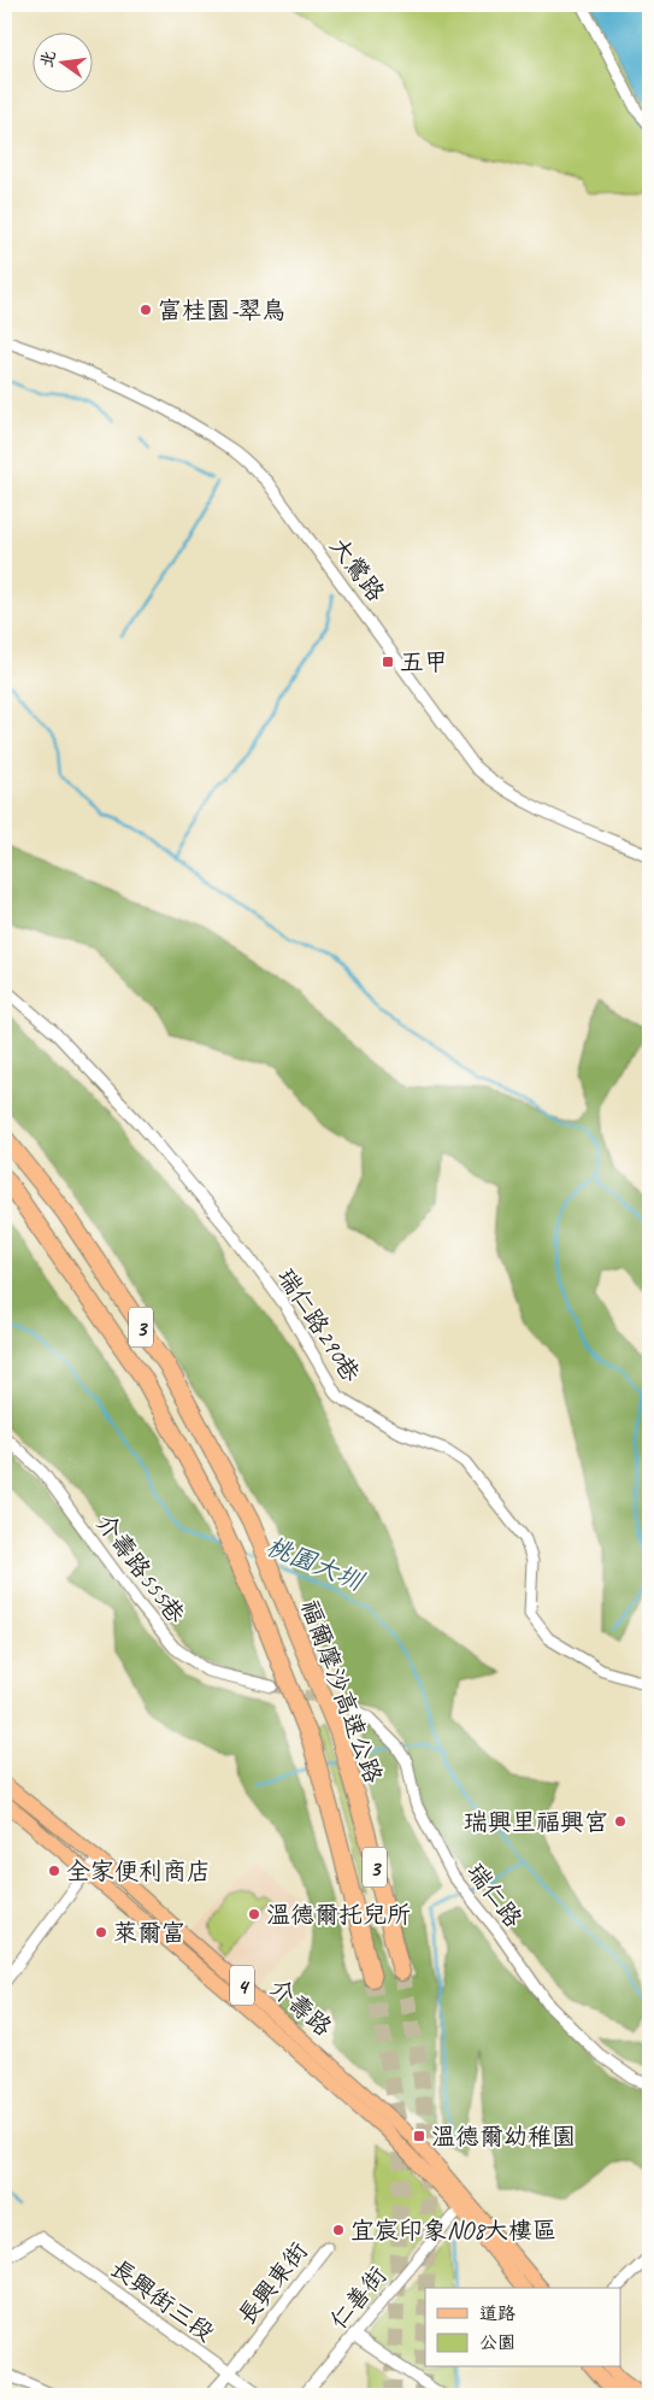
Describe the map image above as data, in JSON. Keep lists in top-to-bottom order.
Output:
{
  "streets": {
    "highway": ["3", "福爾摩沙高速公路"],
    "main road": ["4", "介壽路"],
    "street": [
      "大鶯路",
      "瑞仁路290巷",
      "介壽路555巷",
      "瑞仁路",
      "長興東街",
      "仁善街",
      "長興街三段"
    ]
  },
  "crossings": [
    ["介壽路", "仁善街"],
    ["長興東街", "長興街三段"]
  ],
  "water": ["桃園大圳"],
  "places": {
    "other": [
      "富桂園-翠鳥",
      "瑞興里福興宮",
      "全家便利商店",
      "溫德爾托兒所",
      "萊爾富",
      "宜宸印象NO8大樓區"
    ],
    "transit": ["五甲", "溫德爾幼稚園"]
  },
  "legend": ["道路", "公園"],
  "north": "left"
}
